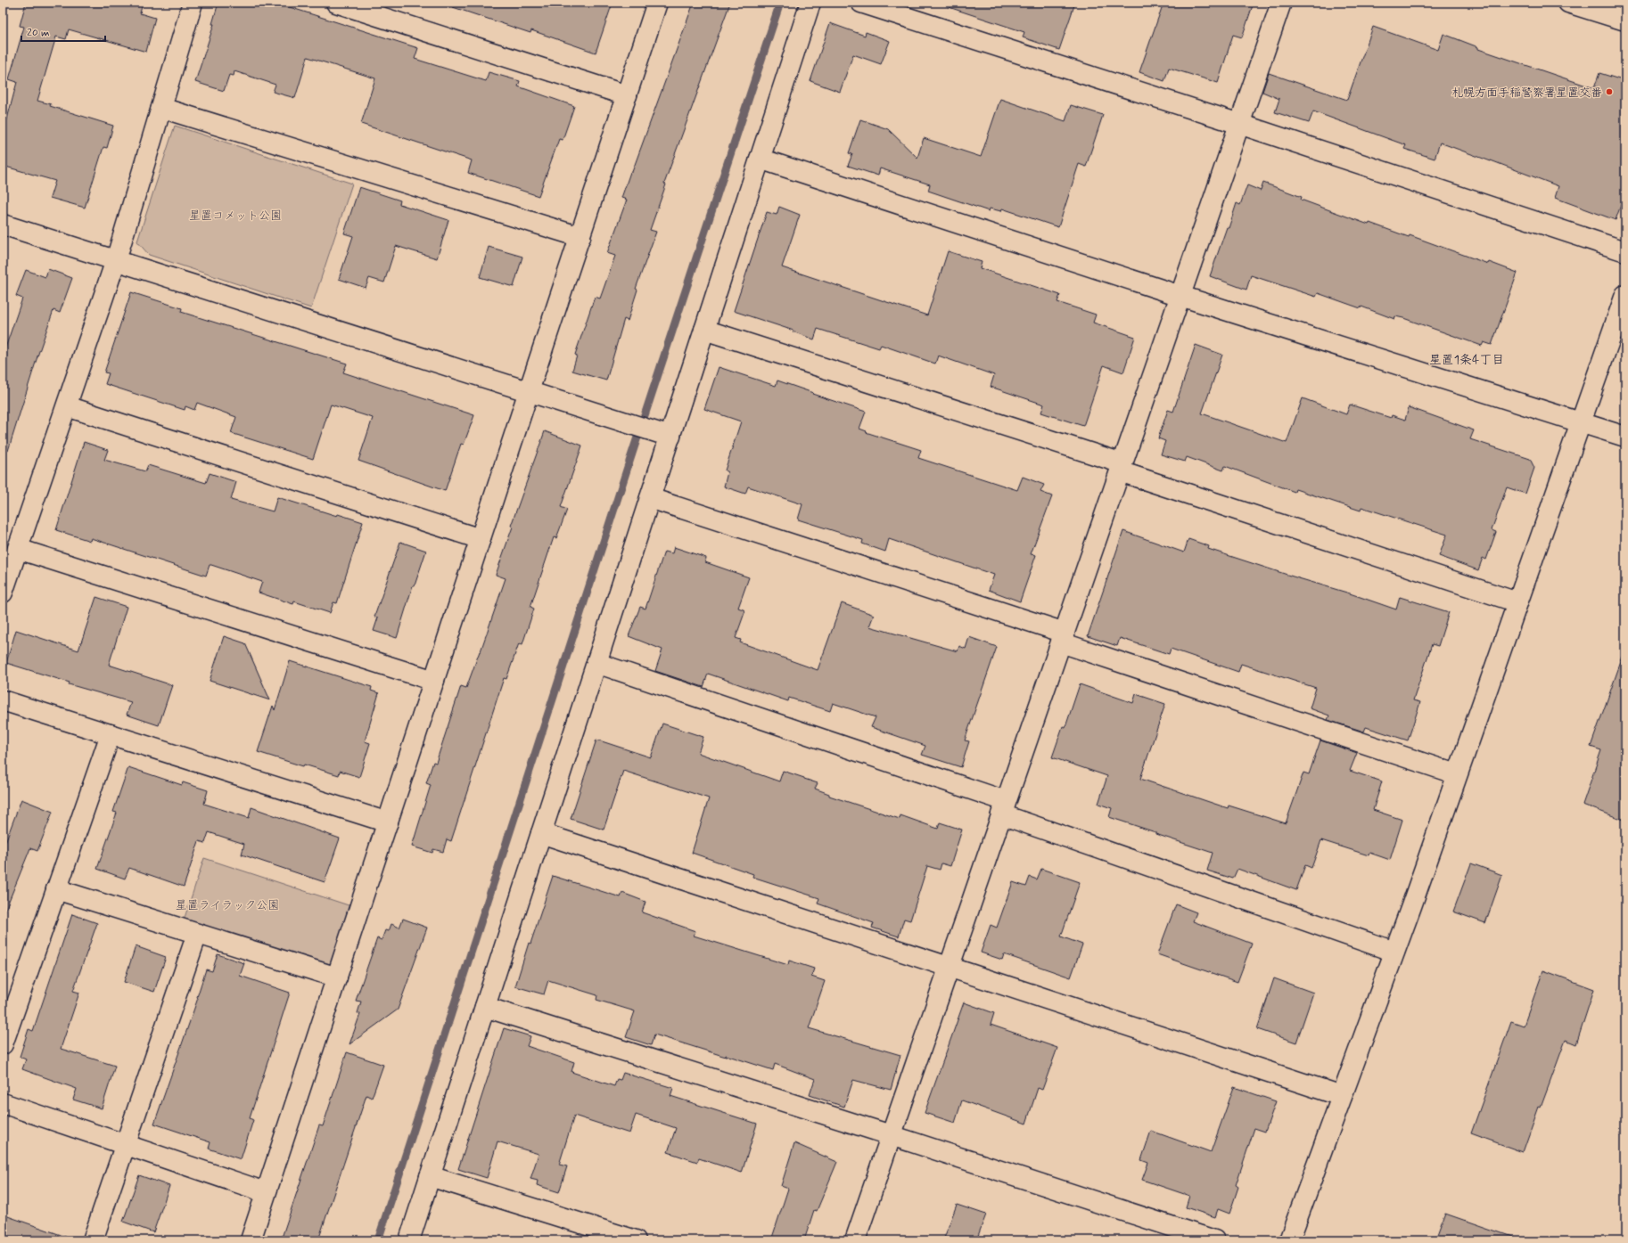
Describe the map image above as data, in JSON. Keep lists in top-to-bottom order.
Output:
{
  "districts": ["星置1条4丁目"],
  "parks": ["星置コメット公園", "星置ライラック公園"],
  "places": ["札幌方面手稲警察署星置交番"],
  "scale_bar": "20 m"
}
